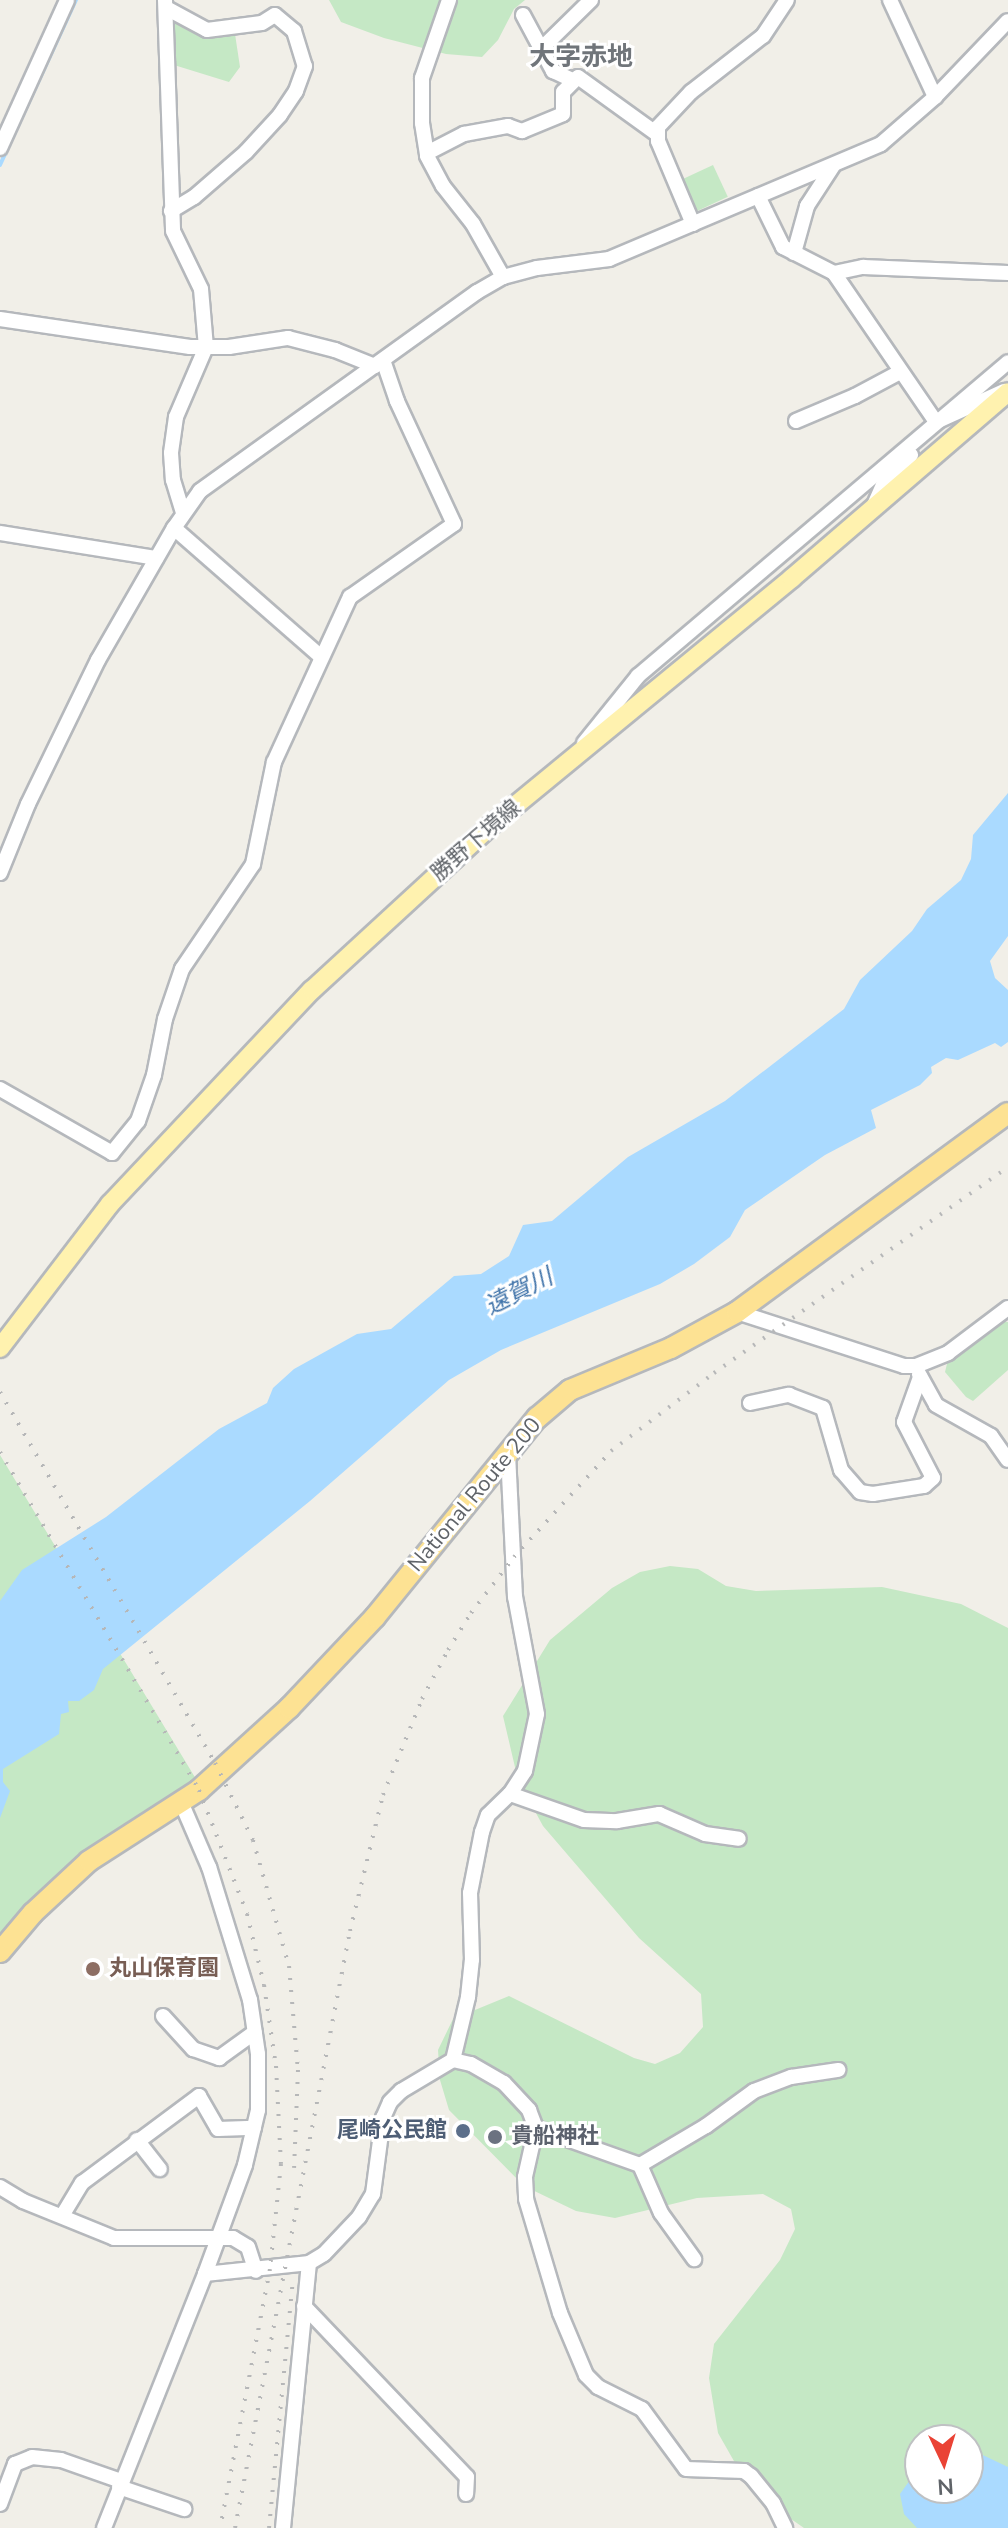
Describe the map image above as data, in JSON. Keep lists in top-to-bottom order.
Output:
{
  "streets": {
    "highway": ["National Route 200"],
    "main road": ["勝野下境線"]
  },
  "districts": ["大字赤地"],
  "water": ["遠賀川"],
  "places": ["丸山保育園", "尾崎公民館", "貴船神社"],
  "north": "bottom"
}
